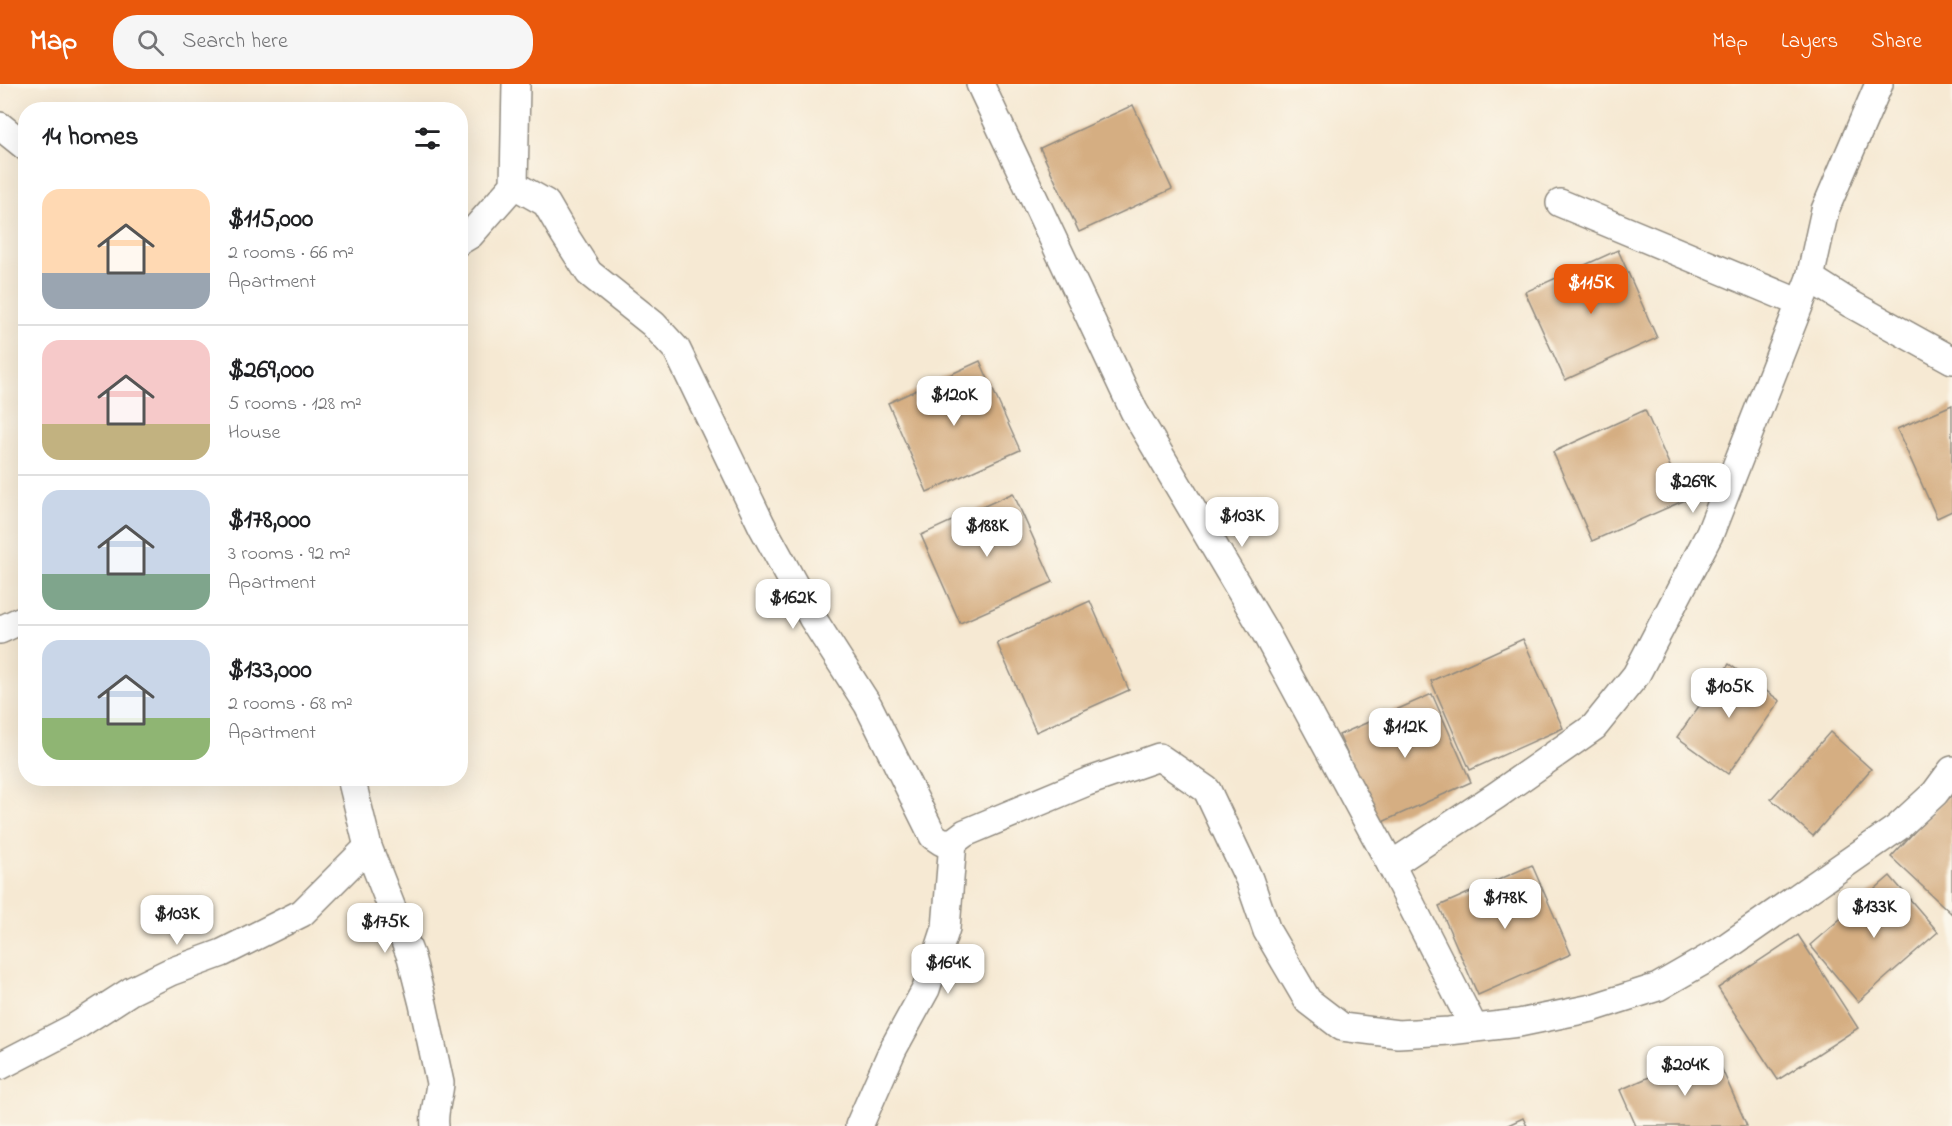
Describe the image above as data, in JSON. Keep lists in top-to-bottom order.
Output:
{
  "page": {
    "header": "Map",
    "search": "Search here",
    "nav": ["Map", "Layers", "Share"],
    "heading": "14 homes",
    "list": [
      {
        "name": "$115,000",
        "note": "2 rooms · 66 m² · Apartment"
      },
      {
        "name": "$269,000",
        "note": "5 rooms · 128 m² · House"
      },
      {
        "name": "$178,000",
        "note": "3 rooms · 92 m² · Apartment"
      },
      {
        "name": "$133,000",
        "note": "2 rooms · 68 m² · Apartment"
      }
    ],
    "price": [
      "$115K",
      "$120K",
      "$269K",
      "$103K",
      "$188K",
      "$162K",
      "$105K",
      "$112K",
      "$178K",
      "$133K",
      "$103K",
      "$175K",
      "$164K",
      "$204K"
    ]
  }
}
